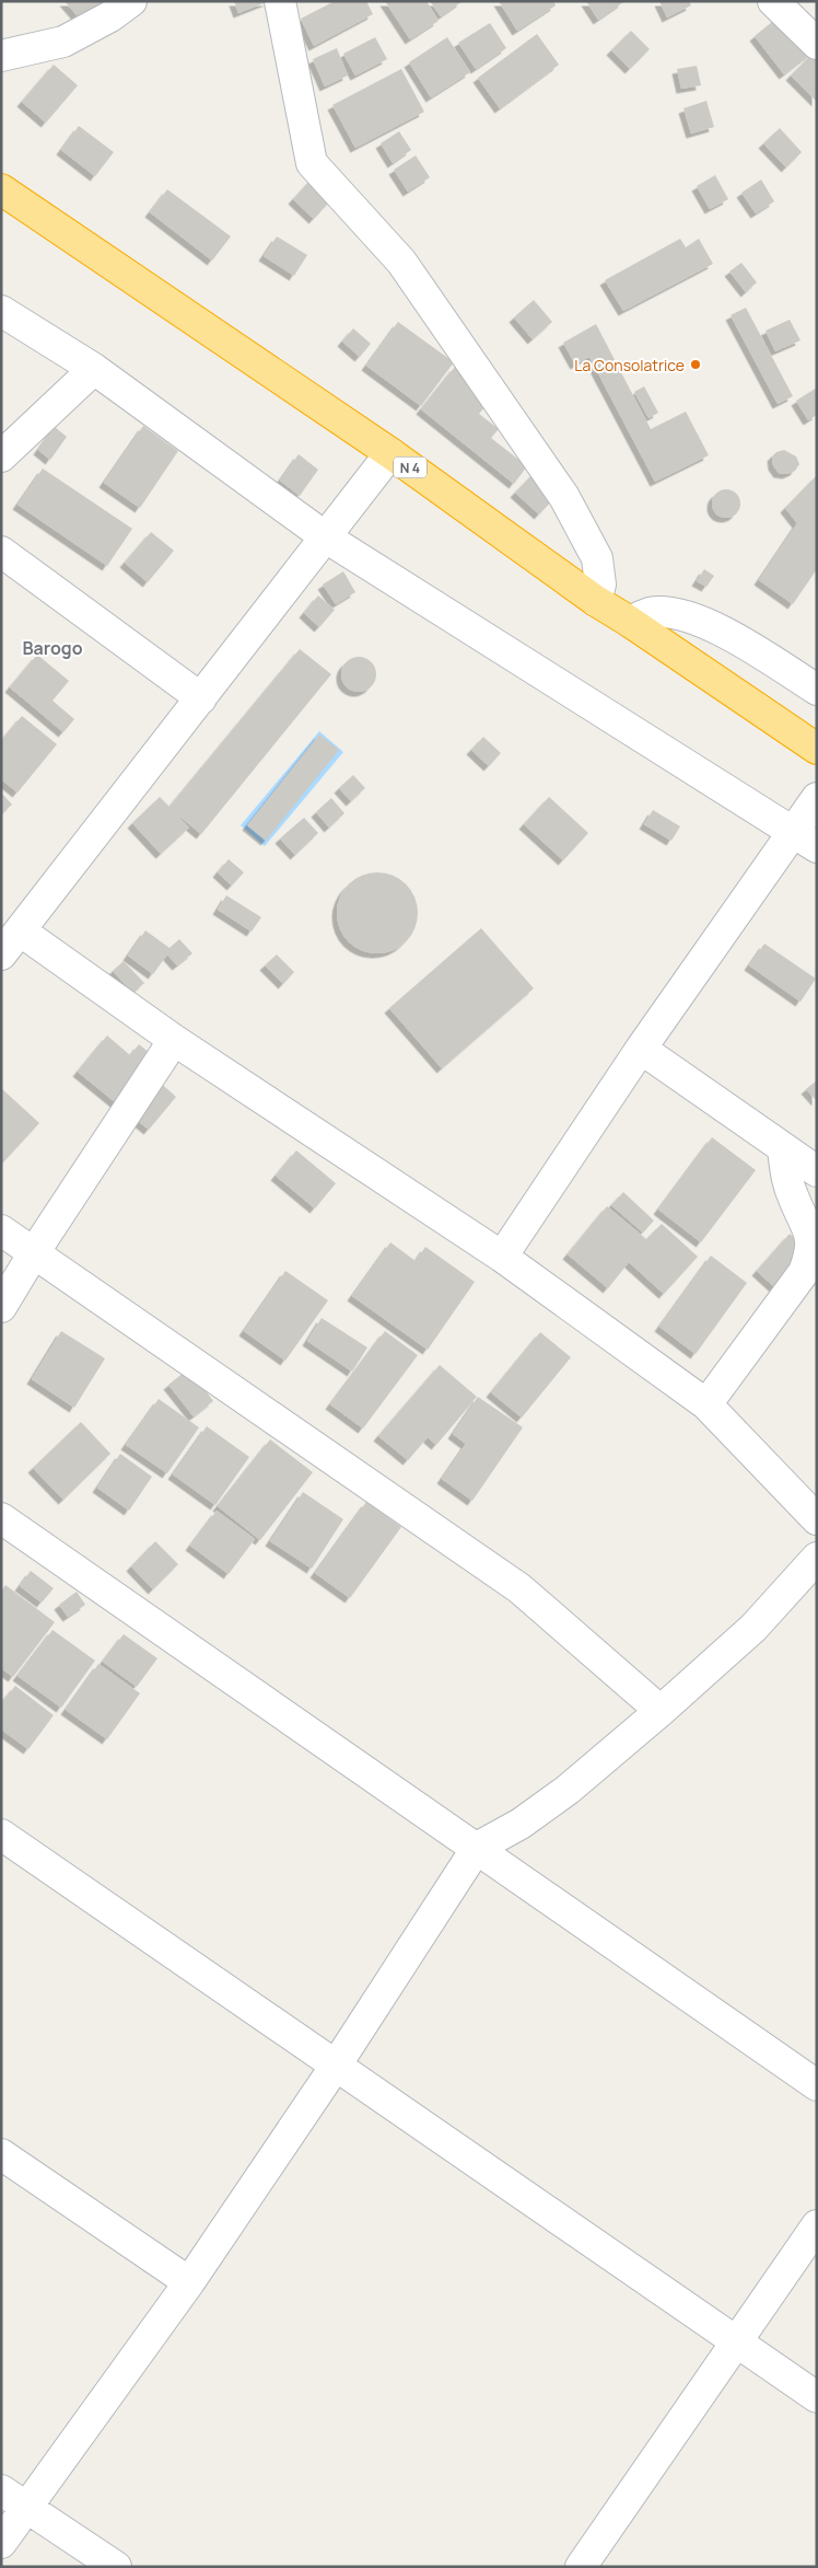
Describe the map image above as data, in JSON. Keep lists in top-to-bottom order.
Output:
{
  "streets": {
    "highway": ["N 4"]
  },
  "districts": ["Barogo"],
  "places": ["La Consolatrice"]
}
